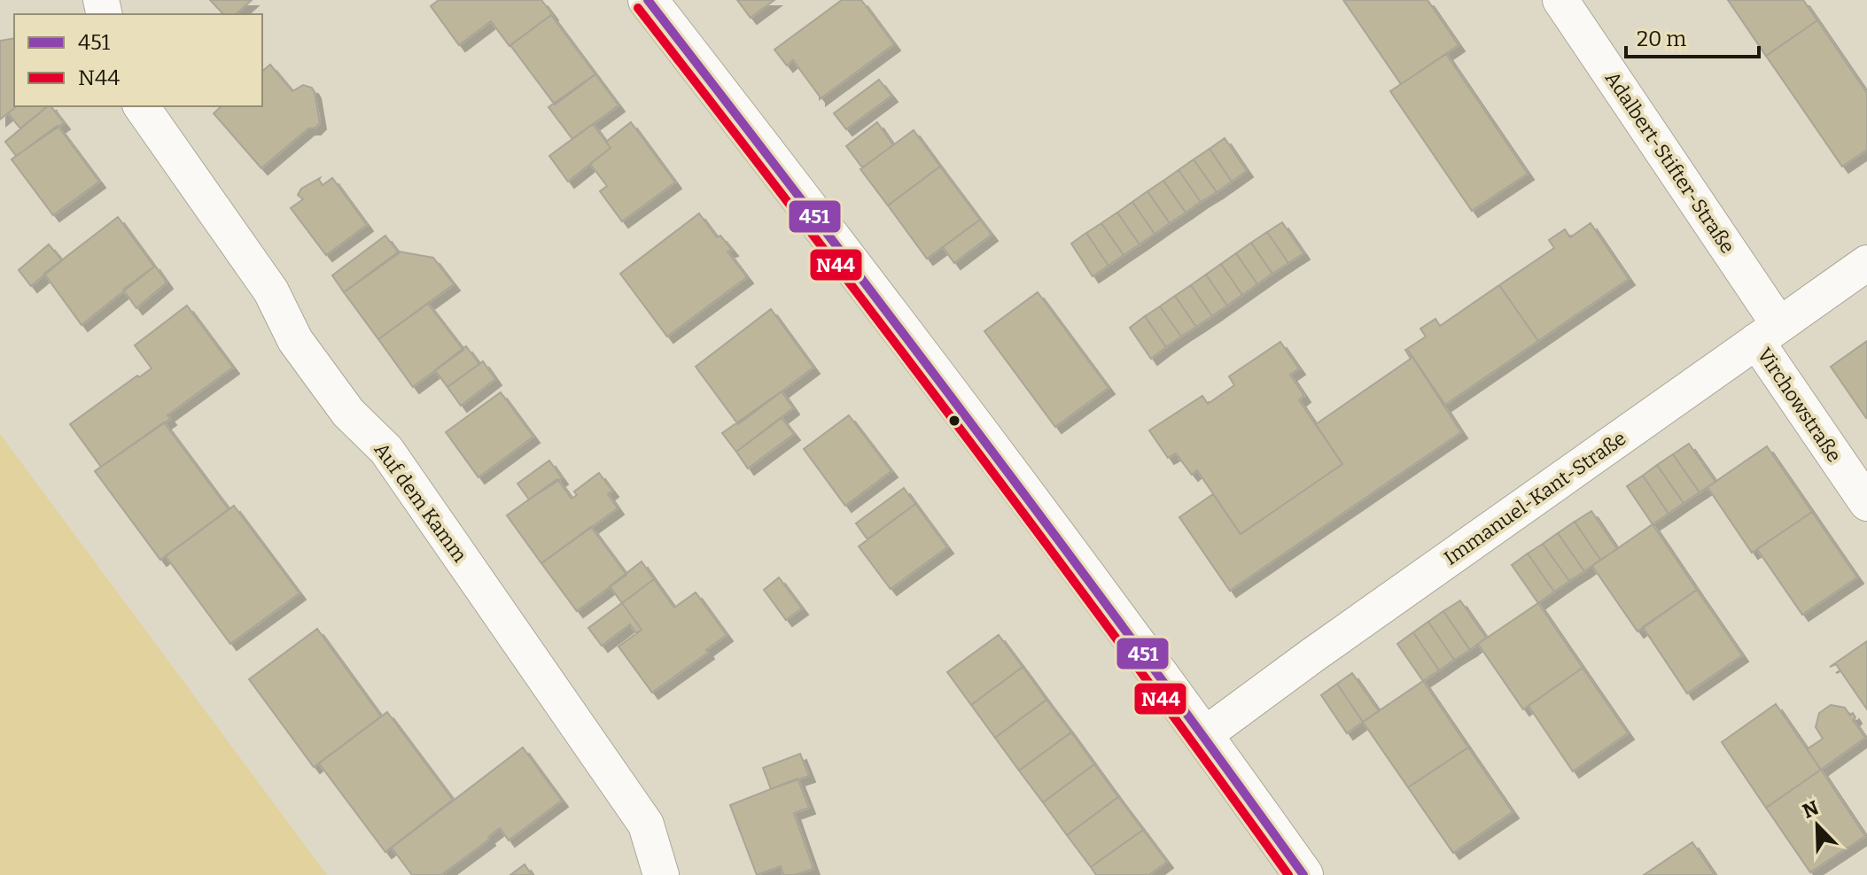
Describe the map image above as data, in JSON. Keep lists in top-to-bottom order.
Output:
{
  "streets": {
    "street": [
      "Adalbert-Stifter-Straße",
      "Virchowstraße",
      "Immanuel-Kant-Straße",
      "Auf dem Kamm"
    ]
  },
  "crossings": [
    ["Adalbert-Stifter-Straße", "Virchowstraße"],
    ["Adalbert-Stifter-Straße", "Immanuel-Kant-Straße"],
    ["Virchowstraße", "Immanuel-Kant-Straße"]
  ],
  "lines": ["transit line 451", "transit line N44"],
  "legend": ["451", "N44"],
  "scale_bar": "20 m",
  "north": "top left"
}
